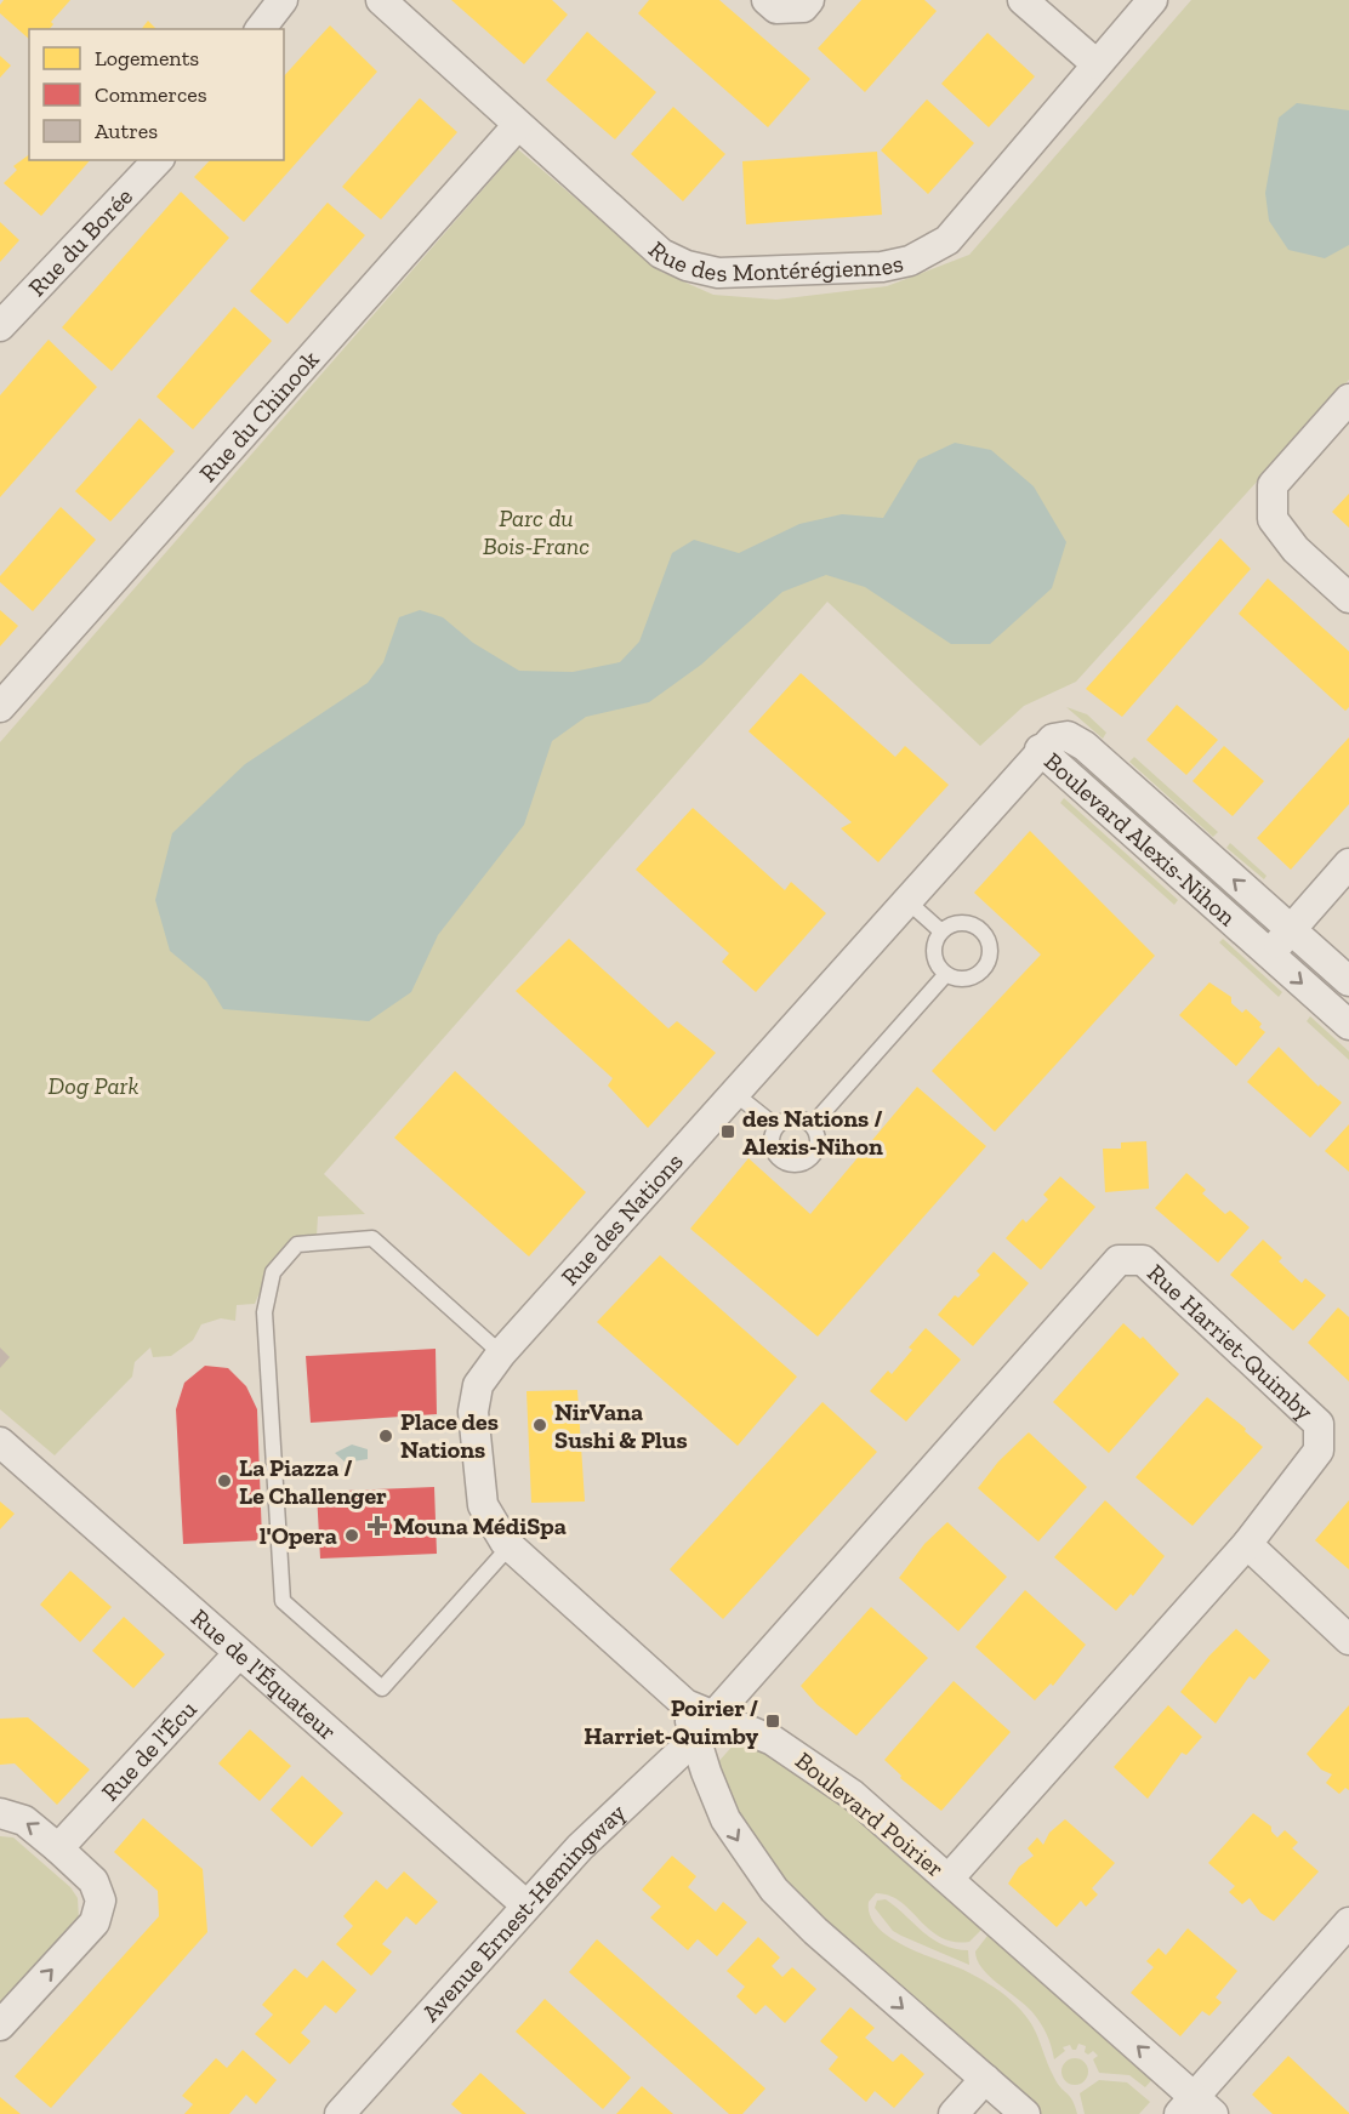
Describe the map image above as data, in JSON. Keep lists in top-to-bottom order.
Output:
{
  "streets": {
    "street": [
      "Rue du Borée",
      "Rue des Montérégiennes",
      "Rue du Chinook",
      "Boulevard Alexis-Nihon",
      "Rue des Nations",
      "Rue Harriet-Quimby",
      "Rue de l'Équateur",
      "Rue de l'Écu",
      "Boulevard Poirier",
      "Avenue Ernest-Hemingway"
    ]
  },
  "crossings": [
    ["Rue des Montérégiennes", "Rue du Chinook"],
    ["Boulevard Alexis-Nihon", "Rue des Nations"],
    ["Rue des Nations", "Boulevard Poirier"],
    ["Rue Harriet-Quimby", "Boulevard Poirier"],
    ["Rue Harriet-Quimby", "Avenue Ernest-Hemingway"],
    ["Rue de l'Équateur", "Rue de l'Écu"],
    ["Rue de l'Équateur", "Avenue Ernest-Hemingway"],
    ["Boulevard Poirier", "Avenue Ernest-Hemingway"]
  ],
  "parks": ["Parc du Bois-Franc", "Dog Park"],
  "places": {
    "transit": ["des Nations / Alexis-Nihon", "Poirier / Harriet-Quimby"],
    "other": [
      "NirVana Sushi & Plus",
      "Place des Nations",
      "La Piazza / Le Challenger",
      "l'Opera"
    ],
    "health": ["Mouna MédiSpa"]
  },
  "legend": ["Logements", "Commerces", "Autres"]
}
